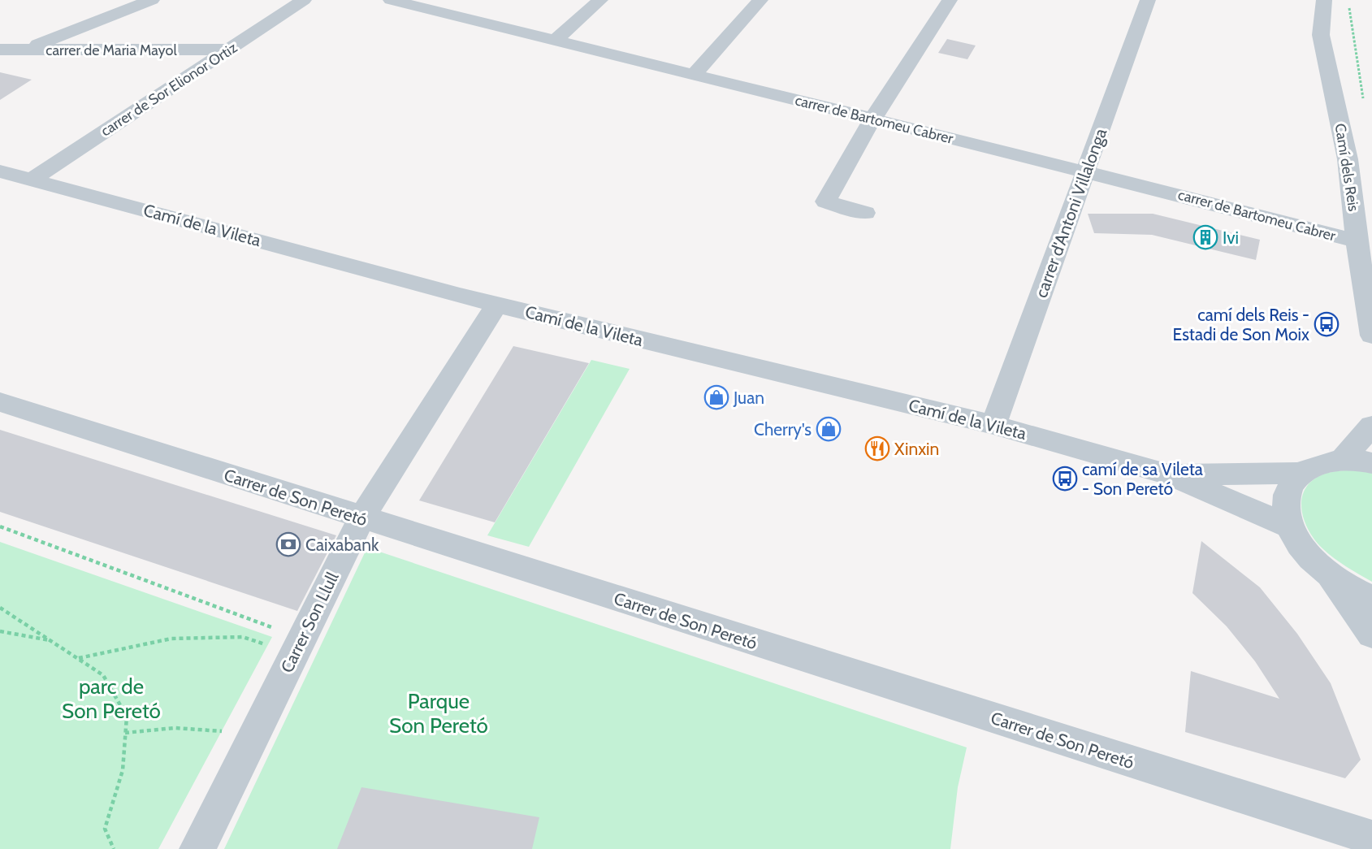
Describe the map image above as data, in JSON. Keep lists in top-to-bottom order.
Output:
{
  "streets": {
    "street": [
      "carrer de Maria Mayol",
      "carrer de Sor Elionor Ortiz",
      "carrer de Bartomeu Cabrer",
      "Camí dels Reis",
      "carrer d'Antoni Villalonga",
      "Camí de la Vileta",
      "Carrer de Son Peretó",
      "Carrer Son Llull"
    ]
  },
  "crossings": [
    ["carrer de Maria Mayol", "carrer de Sor Elionor Ortiz"],
    ["carrer de Sor Elionor Ortiz", "Camí de la Vileta"],
    ["carrer de Bartomeu Cabrer", "Camí dels Reis"],
    ["carrer de Bartomeu Cabrer", "carrer d'Antoni Villalonga"],
    ["carrer d'Antoni Villalonga", "Camí de la Vileta"],
    ["Camí de la Vileta", "Carrer Son Llull"],
    ["Carrer de Son Peretó", "Carrer Son Llull"]
  ],
  "parks": ["parc de Son Peretó", "Parque Son Peretó"],
  "places": {
    "building": ["Ivi"],
    "bus stop": ["camí dels Reis - Estadi de Son Moix", "camí de sa Vileta - Son Peretó"],
    "shop": ["Juan", "Cherry's"],
    "restaurant": ["Xinxin"],
    "bank": ["Caixabank"]
  }
}
